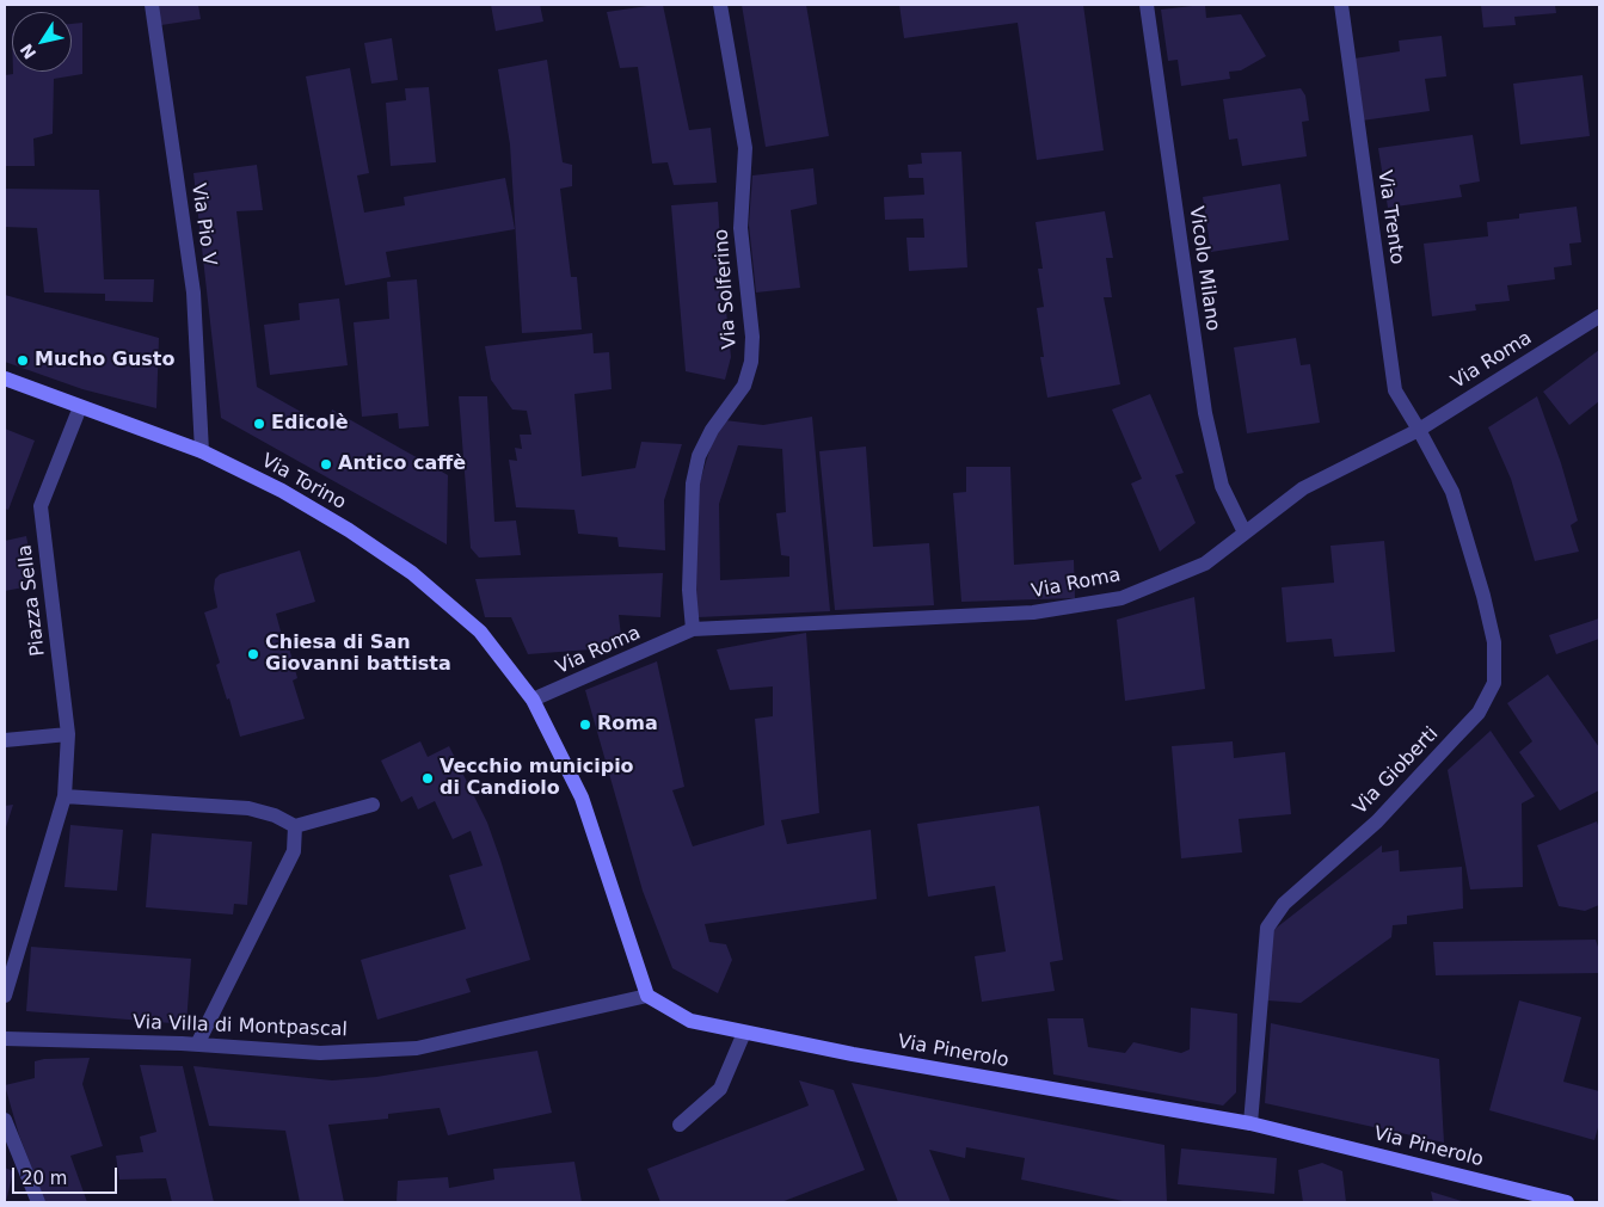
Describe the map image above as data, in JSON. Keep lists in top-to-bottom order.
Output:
{
  "streets": {
    "main road": ["Via Torino", "Via Pinerolo"],
    "street": [
      "Via Trento",
      "Via Pio V",
      "Vicolo Milano",
      "Via Solferino",
      "Via Roma",
      "Piazza Sella",
      "Via Gioberti",
      "Via Villa di Montpascal"
    ]
  },
  "crossings": [
    ["Via Trento", "Via Roma"],
    ["Via Trento", "Via Gioberti"],
    ["Via Pio V", "Via Torino"],
    ["Vicolo Milano", "Via Roma"],
    ["Via Solferino", "Via Roma"],
    ["Via Roma", "Via Torino"],
    ["Via Roma", "Via Gioberti"],
    ["Via Torino", "Piazza Sella"],
    ["Via Gioberti", "Via Pinerolo"],
    ["Via Villa di Montpascal", "Via Pinerolo"]
  ],
  "places": [
    "Mucho Gusto",
    "Edicolè",
    "Antico caffè",
    "Chiesa di San Giovanni battista",
    "Roma",
    "Vecchio municipio di Candiolo"
  ],
  "scale_bar": "20 m",
  "north": "bottom left"
}
